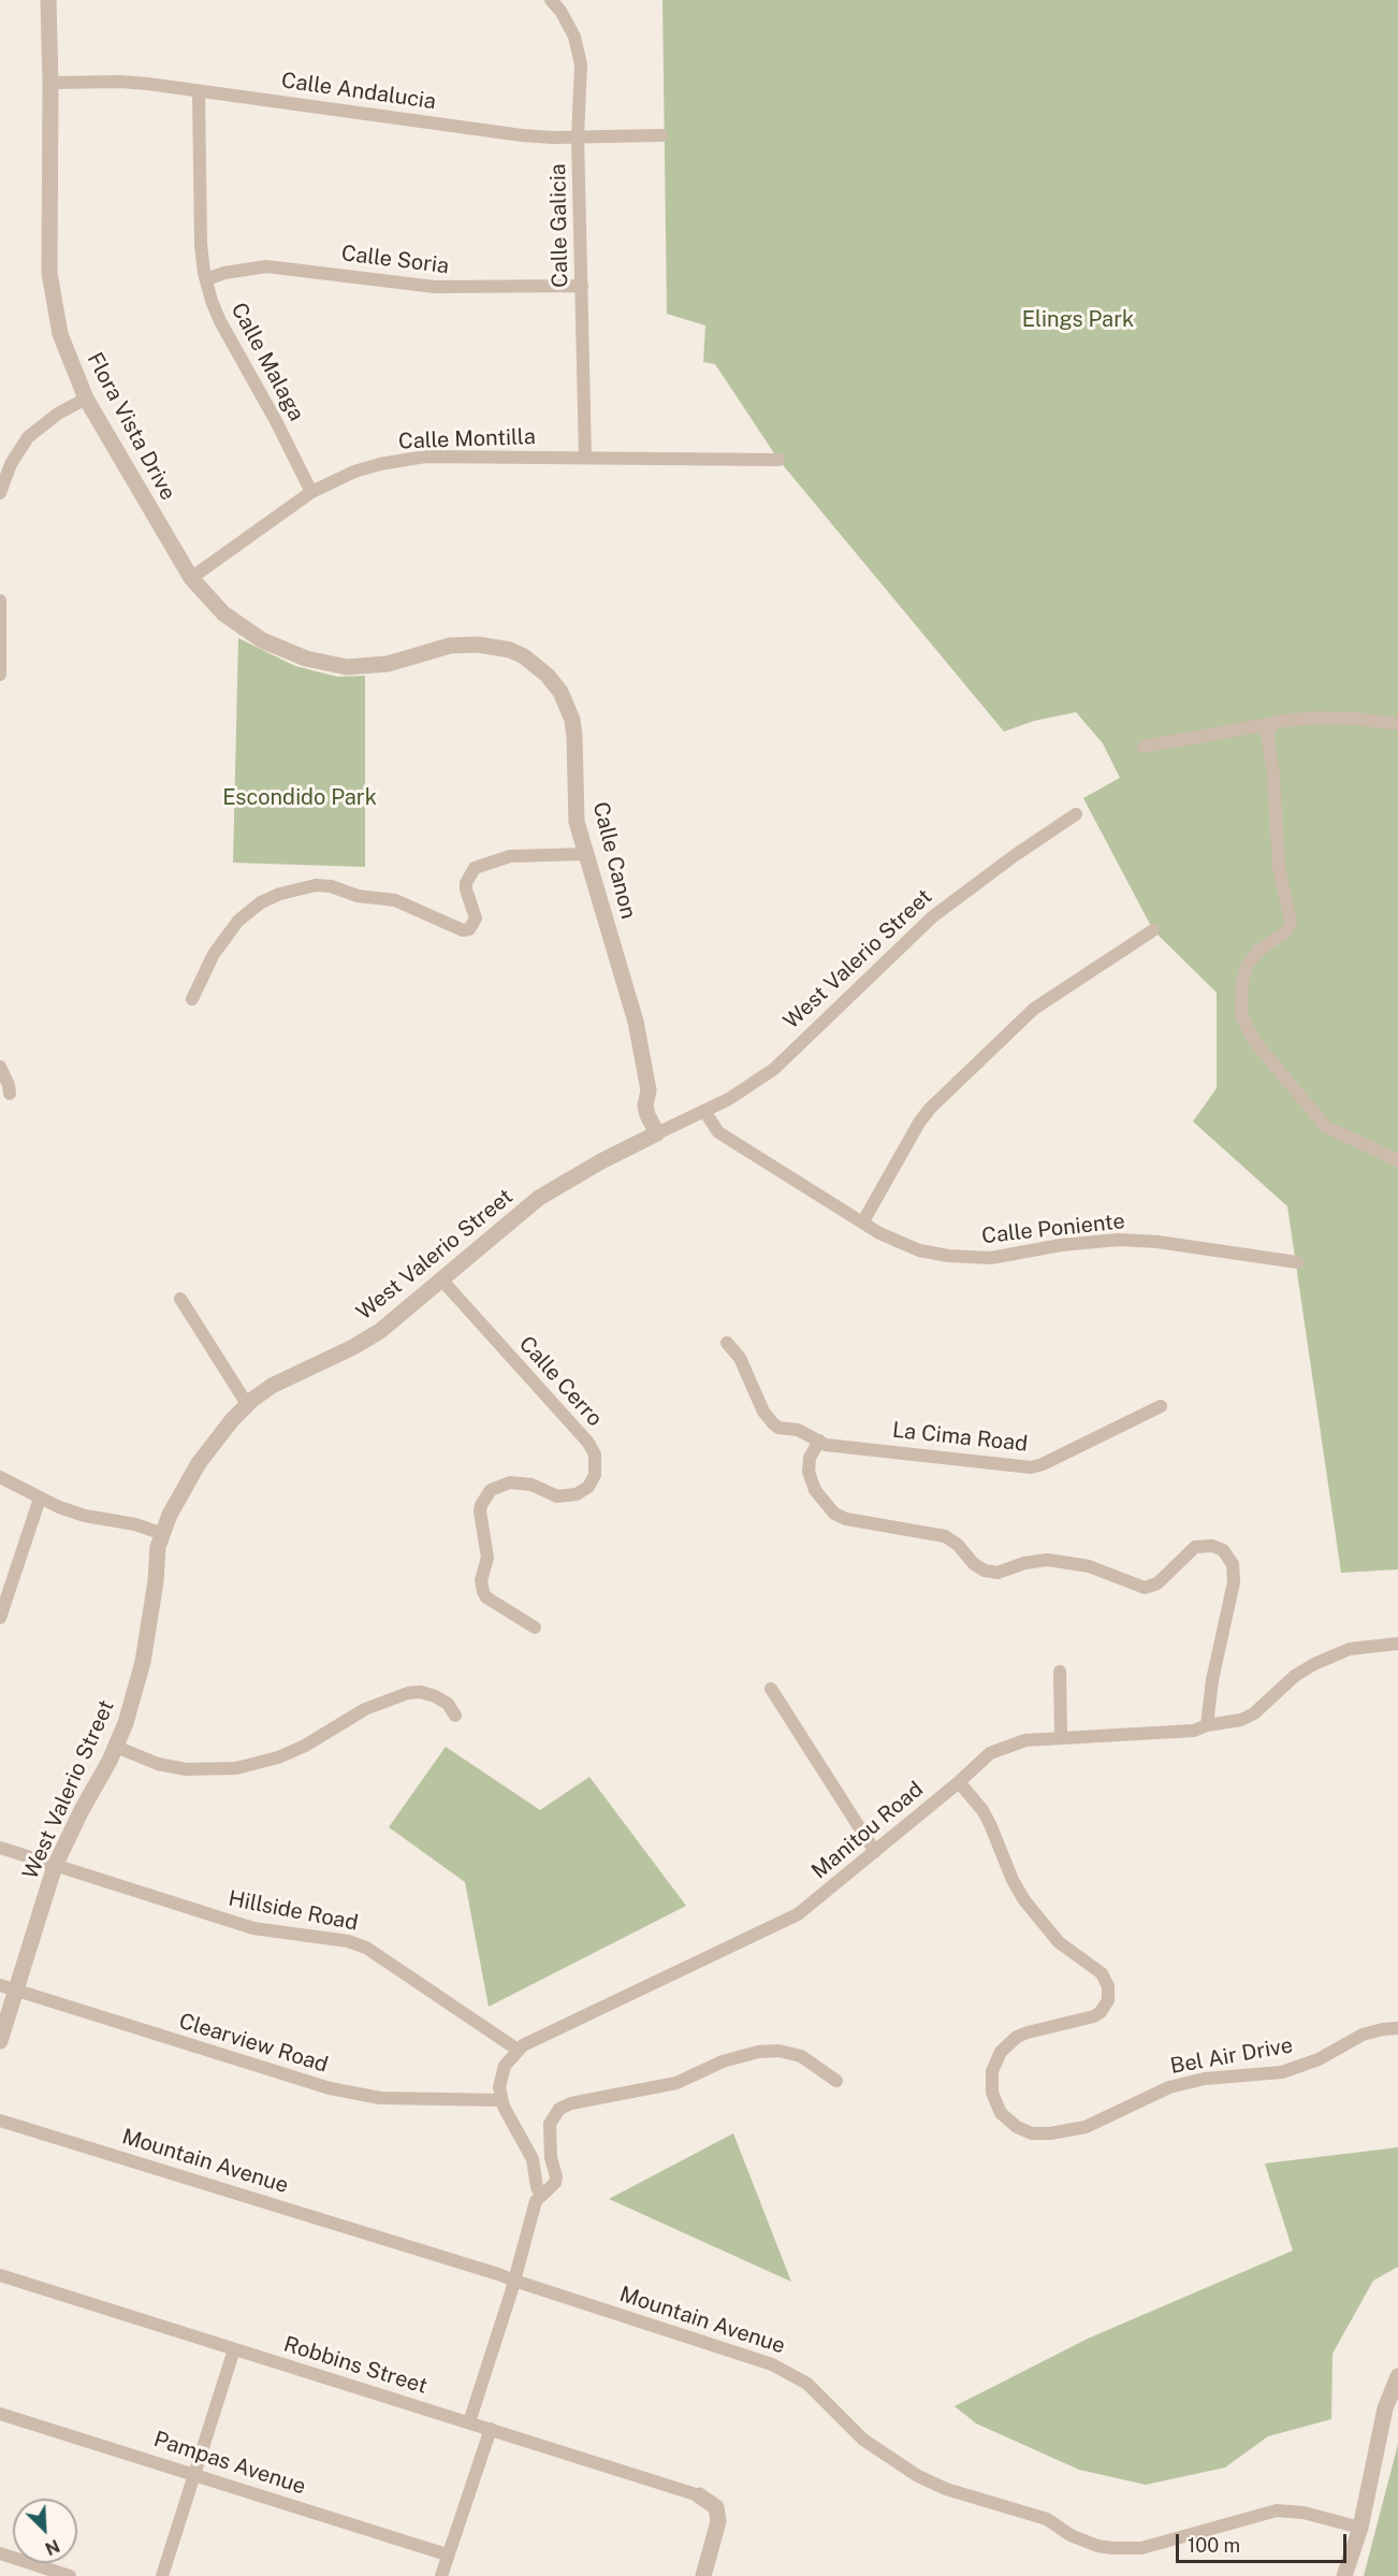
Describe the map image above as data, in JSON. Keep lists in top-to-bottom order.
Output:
{
  "streets": {
    "street": [
      "Calle Andalucia",
      "Calle Galicia",
      "Calle Soria",
      "Calle Malaga",
      "Flora Vista Drive",
      "Calle Montilla",
      "Calle Canon",
      "West Valerio Street",
      "Calle Poniente",
      "Calle Cerro",
      "La Cima Road",
      "Manitou Road",
      "Hillside Road",
      "Clearview Road",
      "Bel Air Drive",
      "Mountain Avenue",
      "Robbins Street",
      "Pampas Avenue"
    ]
  },
  "crossings": [
    ["Calle Andalucia", "Calle Galicia"],
    ["Calle Andalucia", "Calle Malaga"],
    ["Calle Andalucia", "Flora Vista Drive"],
    ["Calle Galicia", "Calle Soria"],
    ["Calle Galicia", "Calle Montilla"],
    ["Calle Soria", "Calle Malaga"],
    ["Calle Malaga", "Calle Montilla"],
    ["Flora Vista Drive", "Calle Montilla"],
    ["Flora Vista Drive", "Calle Canon"],
    ["Calle Canon", "West Valerio Street"],
    ["West Valerio Street", "Calle Poniente"],
    ["West Valerio Street", "Calle Cerro"],
    ["West Valerio Street", "Hillside Road"],
    ["West Valerio Street", "Clearview Road"],
    ["Manitou Road", "Hillside Road"],
    ["Manitou Road", "Bel Air Drive"]
  ],
  "parks": ["Elings Park", "Escondido Park"],
  "scale_bar": "100 m",
  "north": "bottom right"
}
